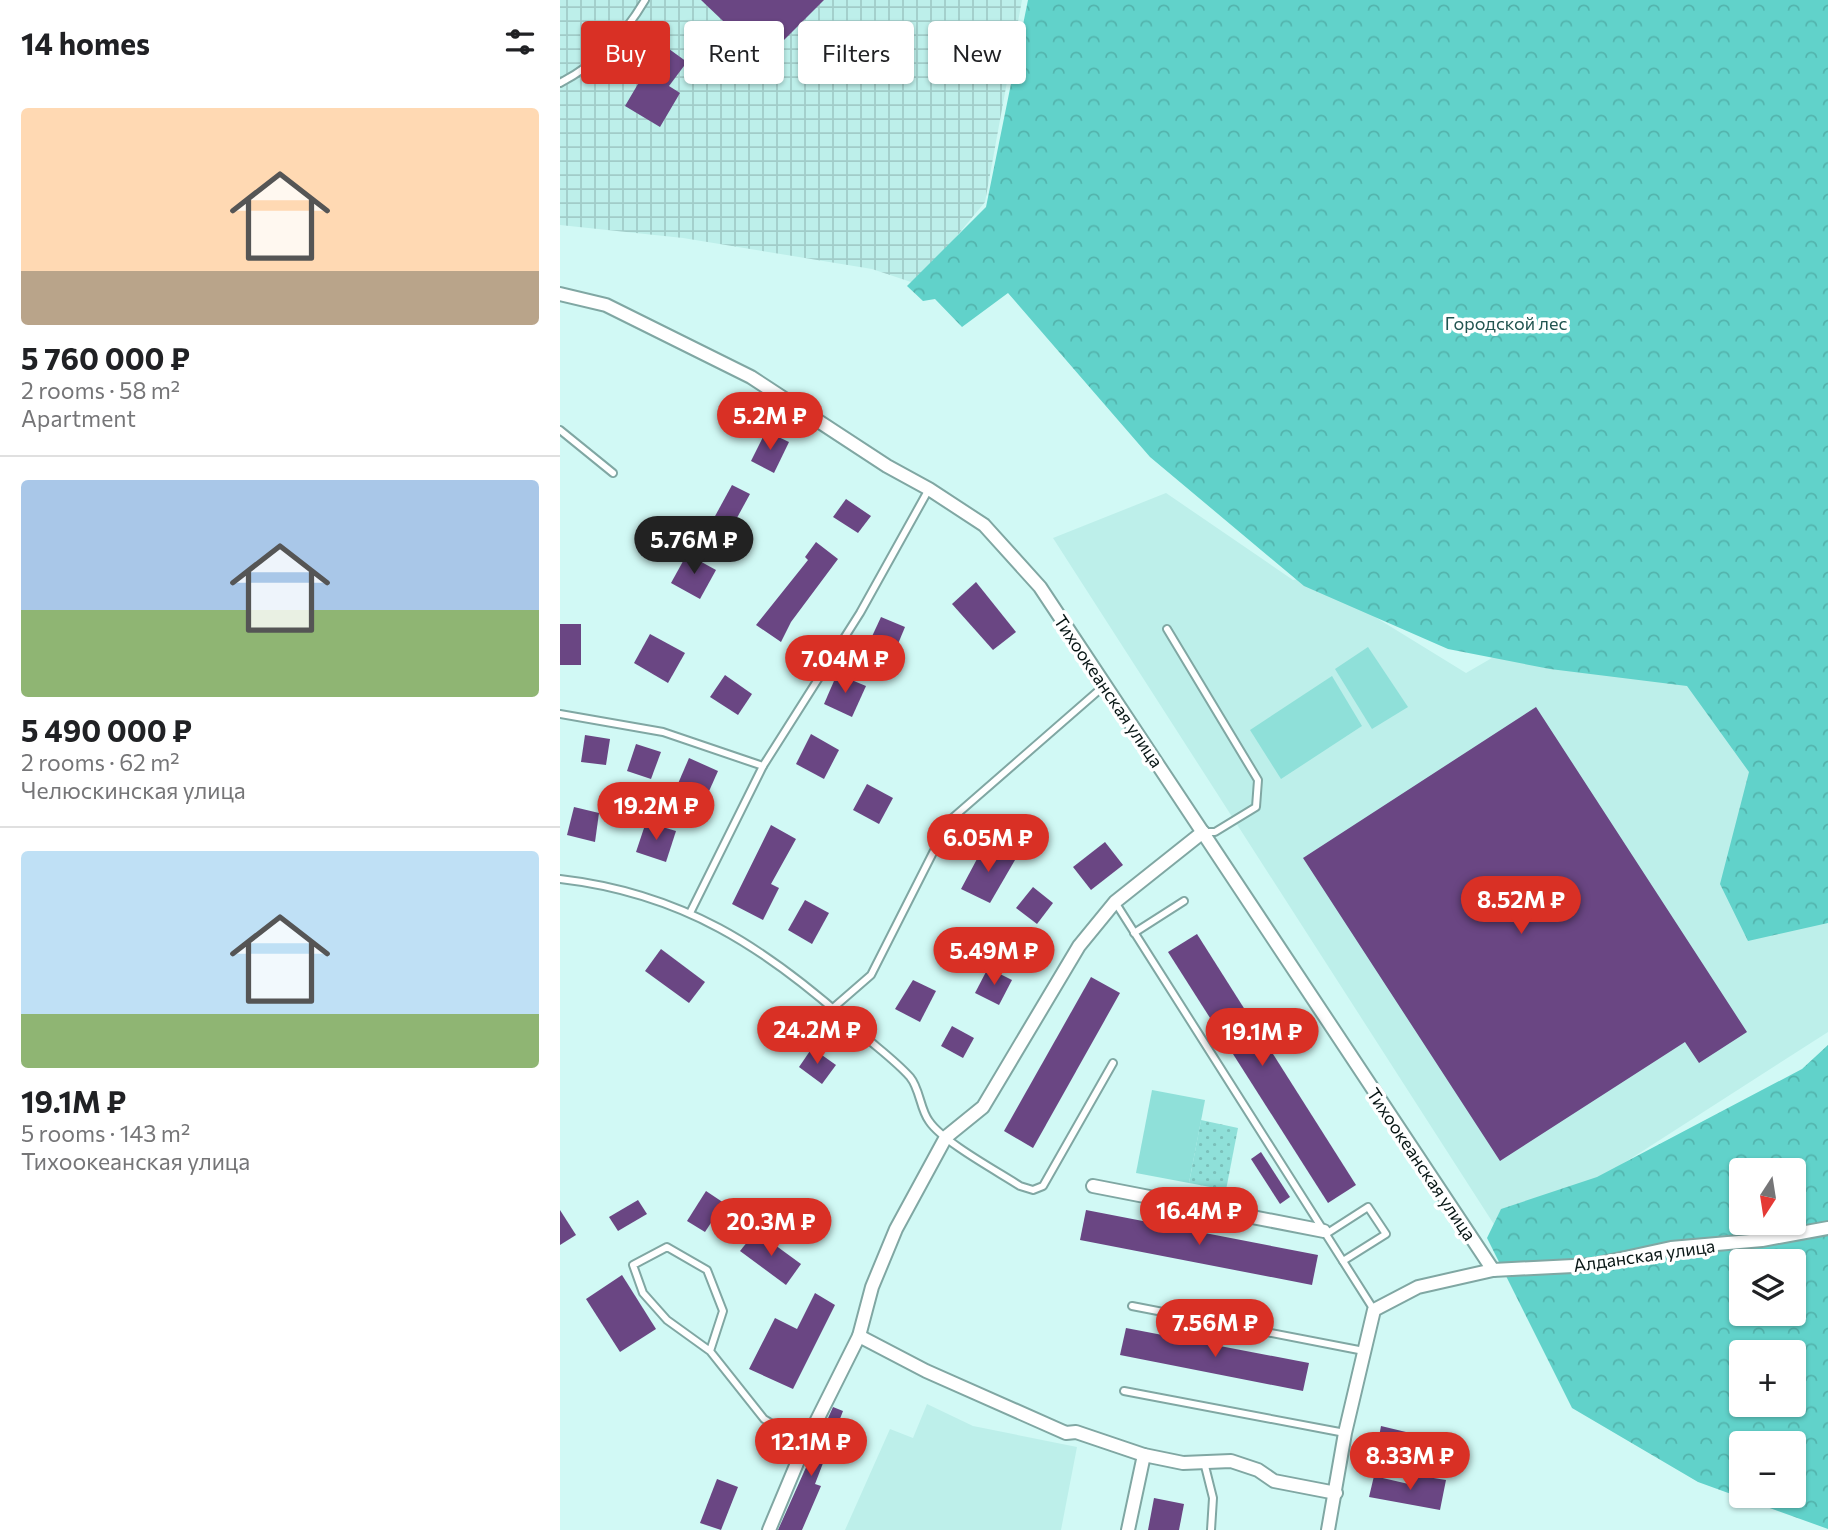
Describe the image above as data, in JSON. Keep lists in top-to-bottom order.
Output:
{
  "streets": {
    "street": ["Тихоокеанская улица", "Алданская улица"]
  },
  "crossings": [
    ["Тихоокеанская улица", "Алданская улица"]
  ],
  "parks": ["Городской лес"],
  "north": "bottom",
  "page": {
    "heading": "14 homes",
    "chip": [
      "Buy",
      "Rent",
      "Filters",
      "New"
    ],
    "list": [
      {
        "name": "5 760 000 ₽",
        "note": "2 rooms · 58 m² · Apartment"
      },
      {
        "name": "5 490 000 ₽",
        "note": "2 rooms · 62 m² · Челюскинская улица"
      },
      {
        "name": "19.1M ₽",
        "note": "5 rooms · 143 m² · Тихоокеанская улица"
      }
    ],
    "price": [
      "5.2M ₽",
      "5.76M ₽",
      "7.04M ₽",
      "19.2M ₽",
      "6.05M ₽",
      "8.52M ₽",
      "5.49M ₽",
      "24.2M ₽",
      "19.1M ₽",
      "16.4M ₽",
      "20.3M ₽",
      "7.56M ₽",
      "12.1M ₽",
      "8.33M ₽"
    ],
    "map_buttons": ["+", "−"]
  }
}
